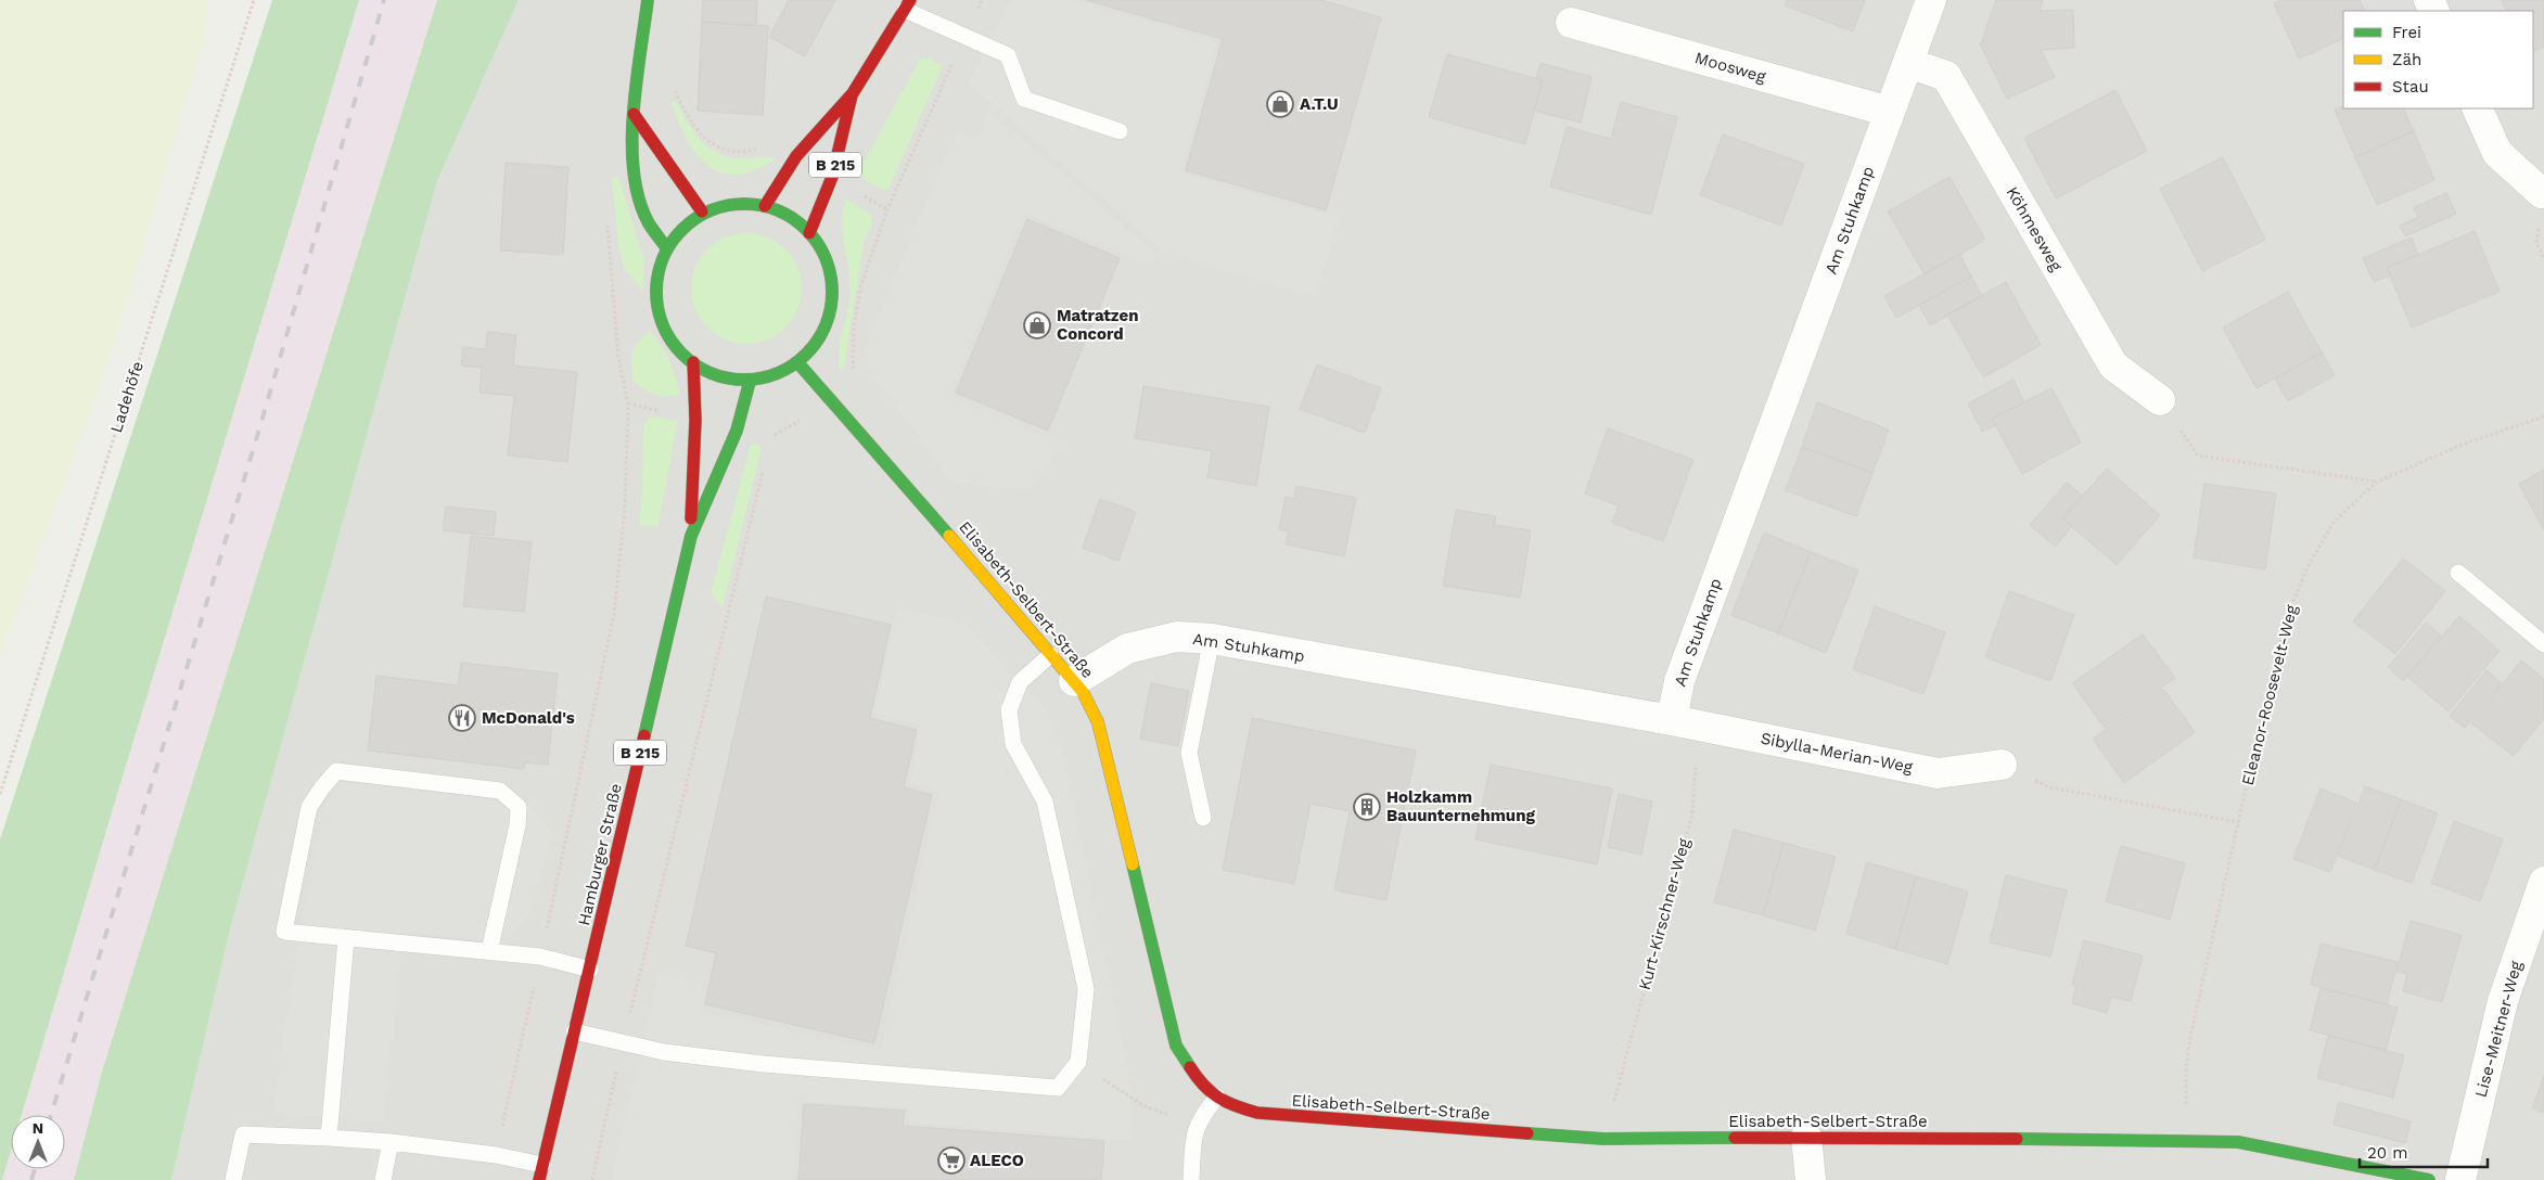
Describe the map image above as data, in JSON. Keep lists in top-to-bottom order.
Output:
{
  "streets": {
    "main road": ["B 215", "Elisabeth-Selbert-Straße", "Hamburger Straße"],
    "street": [
      "Moosweg",
      "Am Stuhkamp",
      "Köhmesweg",
      "Sibylla-Merian-Weg",
      "Lise-Meitner-Weg"
    ],
    "path": ["Ladehöfe", "Eleanor-Roosevelt-Weg", "Kurt-Kirschner-Weg"]
  },
  "crossings": [
    ["Moosweg", "Am Stuhkamp"],
    ["B 215", "Elisabeth-Selbert-Straße"],
    ["B 215", "Hamburger Straße"],
    ["Am Stuhkamp", "Köhmesweg"],
    ["Am Stuhkamp", "Elisabeth-Selbert-Straße"],
    ["Am Stuhkamp", "Sibylla-Merian-Weg"],
    ["Am Stuhkamp", "Kurt-Kirschner-Weg"],
    ["Elisabeth-Selbert-Straße", "Hamburger Straße"],
    ["Sibylla-Merian-Weg", "Kurt-Kirschner-Weg"]
  ],
  "places": {
    "shop": ["A.T.U", "Matratzen Concord"],
    "restaurant": ["McDonald's"],
    "building": ["Holzkamm Bauunternehmung"],
    "supermarket": ["ALECO"]
  },
  "legend": ["Frei", "Zäh", "Stau"],
  "scale_bar": "20 m",
  "north": "top"
}
